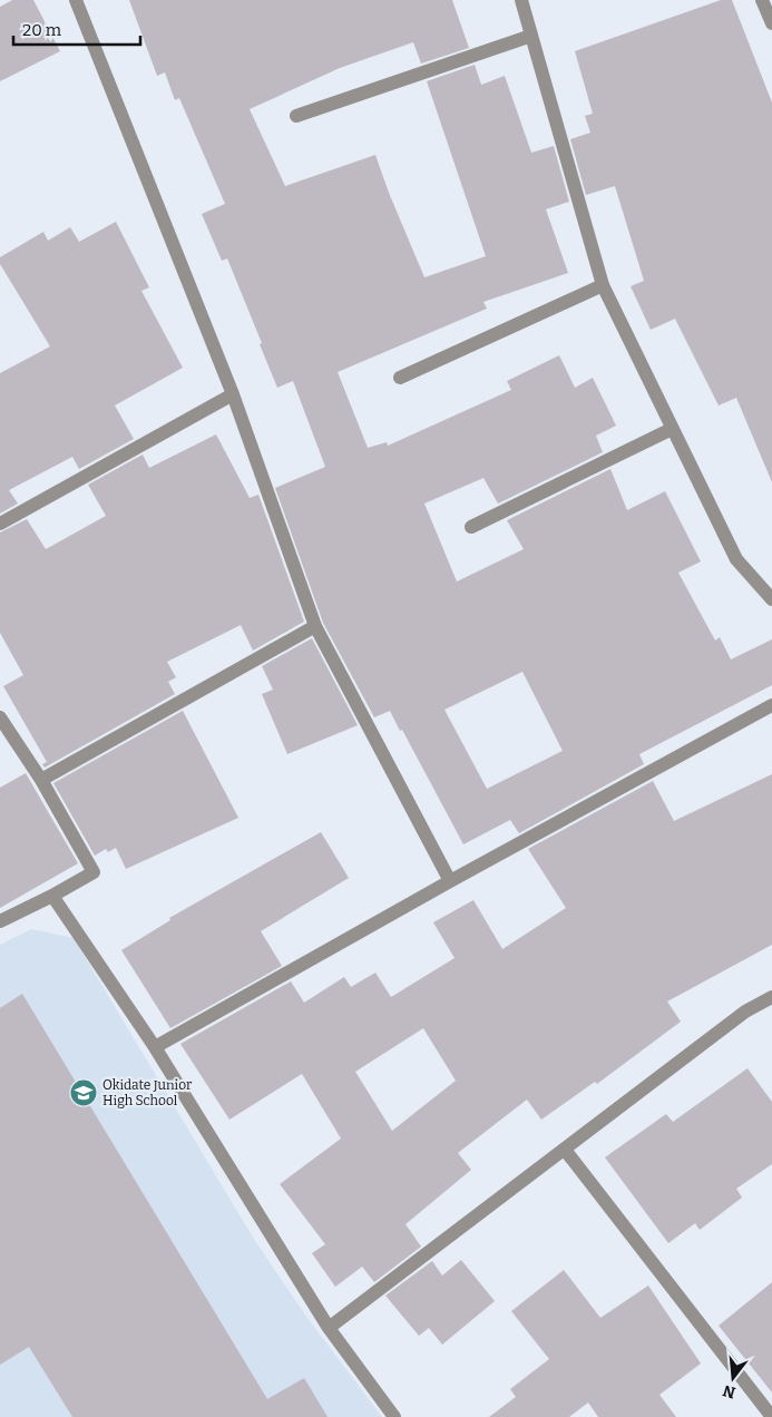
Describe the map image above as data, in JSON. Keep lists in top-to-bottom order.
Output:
{
  "places": {
    "school or university": ["Okidate Junior High School"]
  },
  "scale_bar": "20 m",
  "north": "bottom"
}
